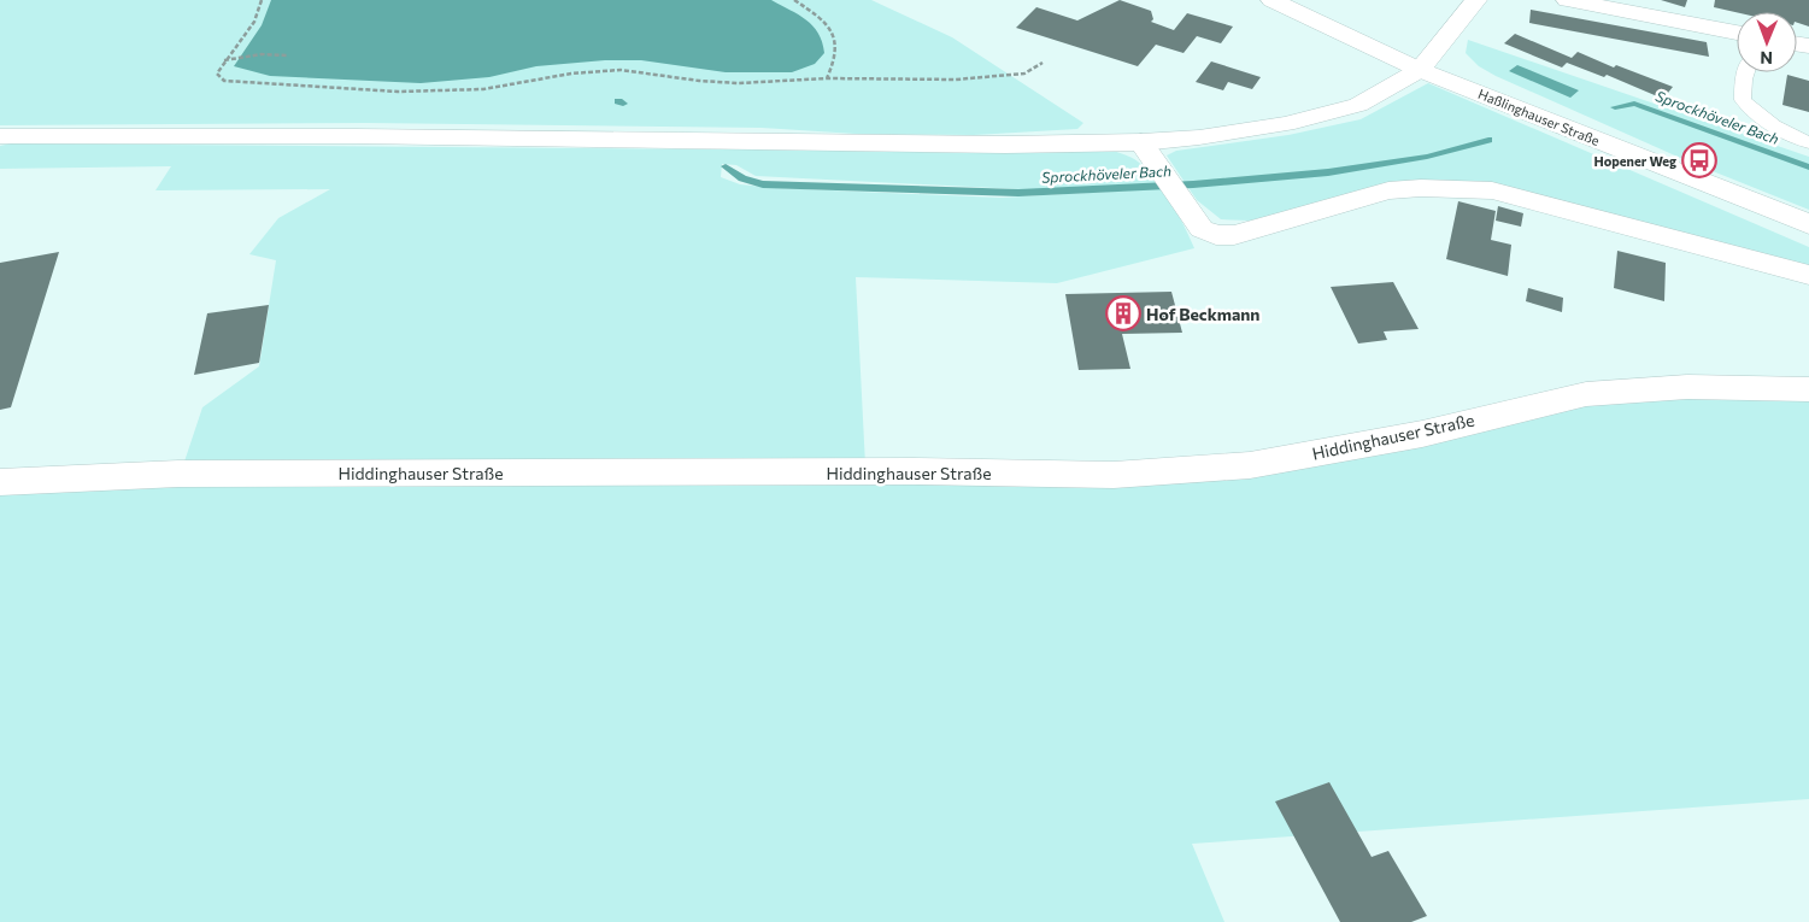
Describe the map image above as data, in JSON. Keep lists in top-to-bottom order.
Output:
{
  "streets": {
    "street": ["Haßlinghauser Straße", "Hiddinghauser Straße"]
  },
  "water": ["Sprockhöveler Bach"],
  "places": {
    "bus stop": ["Hopener Weg"],
    "building": ["Hof Beckmann"]
  },
  "north": "bottom"
}
